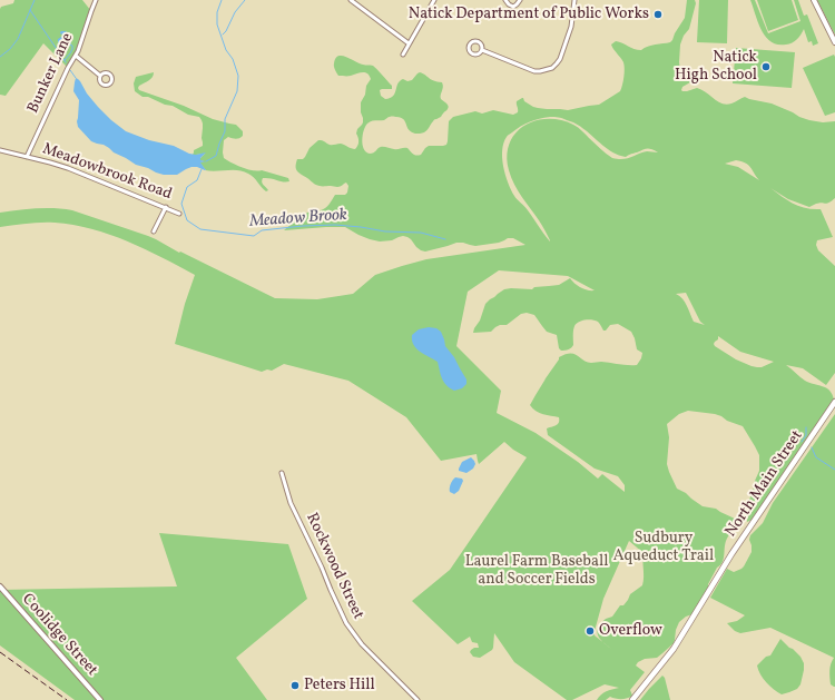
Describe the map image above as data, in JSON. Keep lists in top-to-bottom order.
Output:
{
  "streets": {
    "main road": ["North Main Street", "Coolidge Street"],
    "street": ["Bunker Lane", "Meadowbrook Road", "Rockwood Street"]
  },
  "crossings": [
    ["Bunker Lane", "Meadowbrook Road"]
  ],
  "water": ["Meadow Brook"],
  "parks": ["Sudbury Aqueduct Trail", "Laurel Farm Baseball and Soccer Fields"],
  "places": [
    "Natick Department of Public Works",
    "Natick High School",
    "Overflow",
    "Peters Hill"
  ]
}
